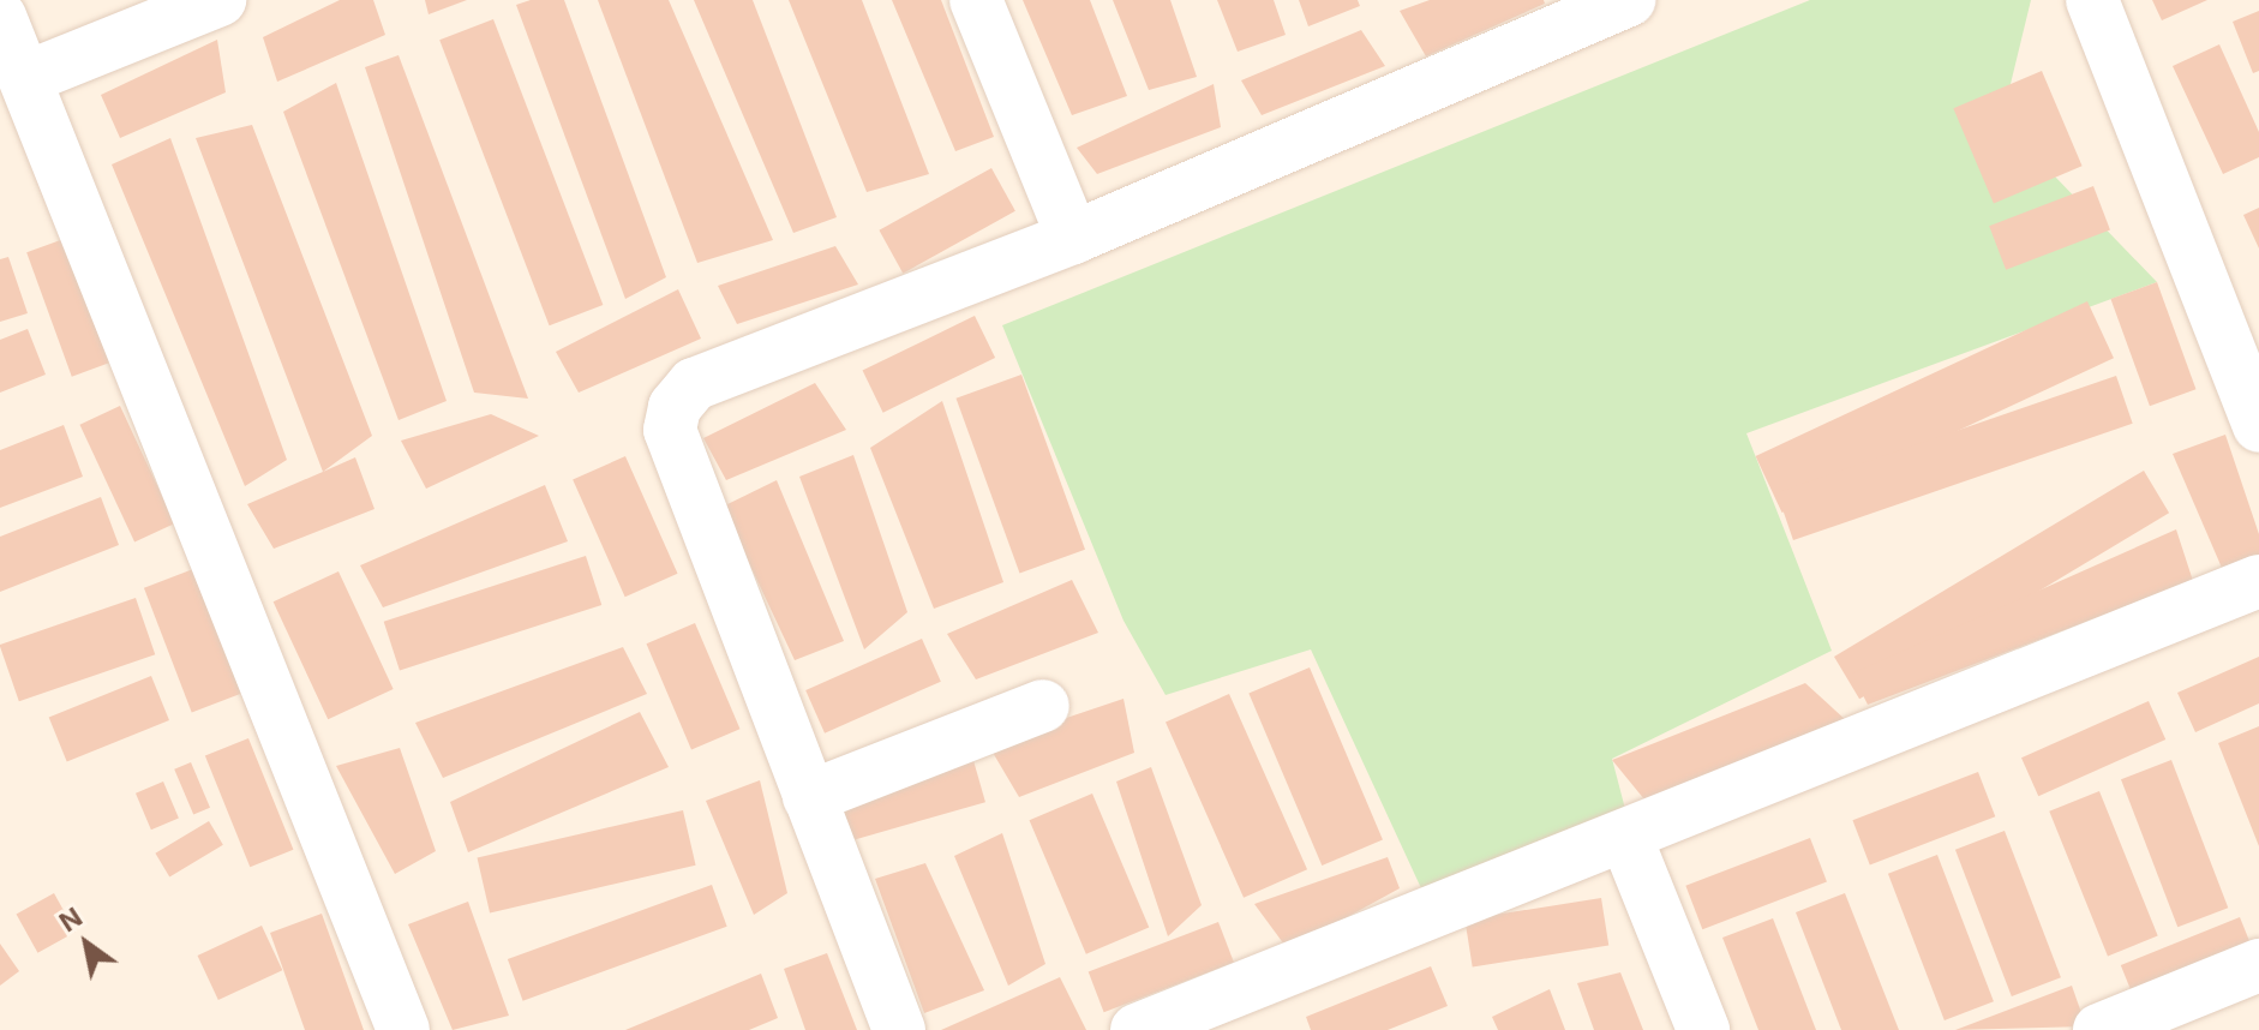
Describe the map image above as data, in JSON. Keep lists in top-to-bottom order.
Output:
{
  "north": "top left"
}
